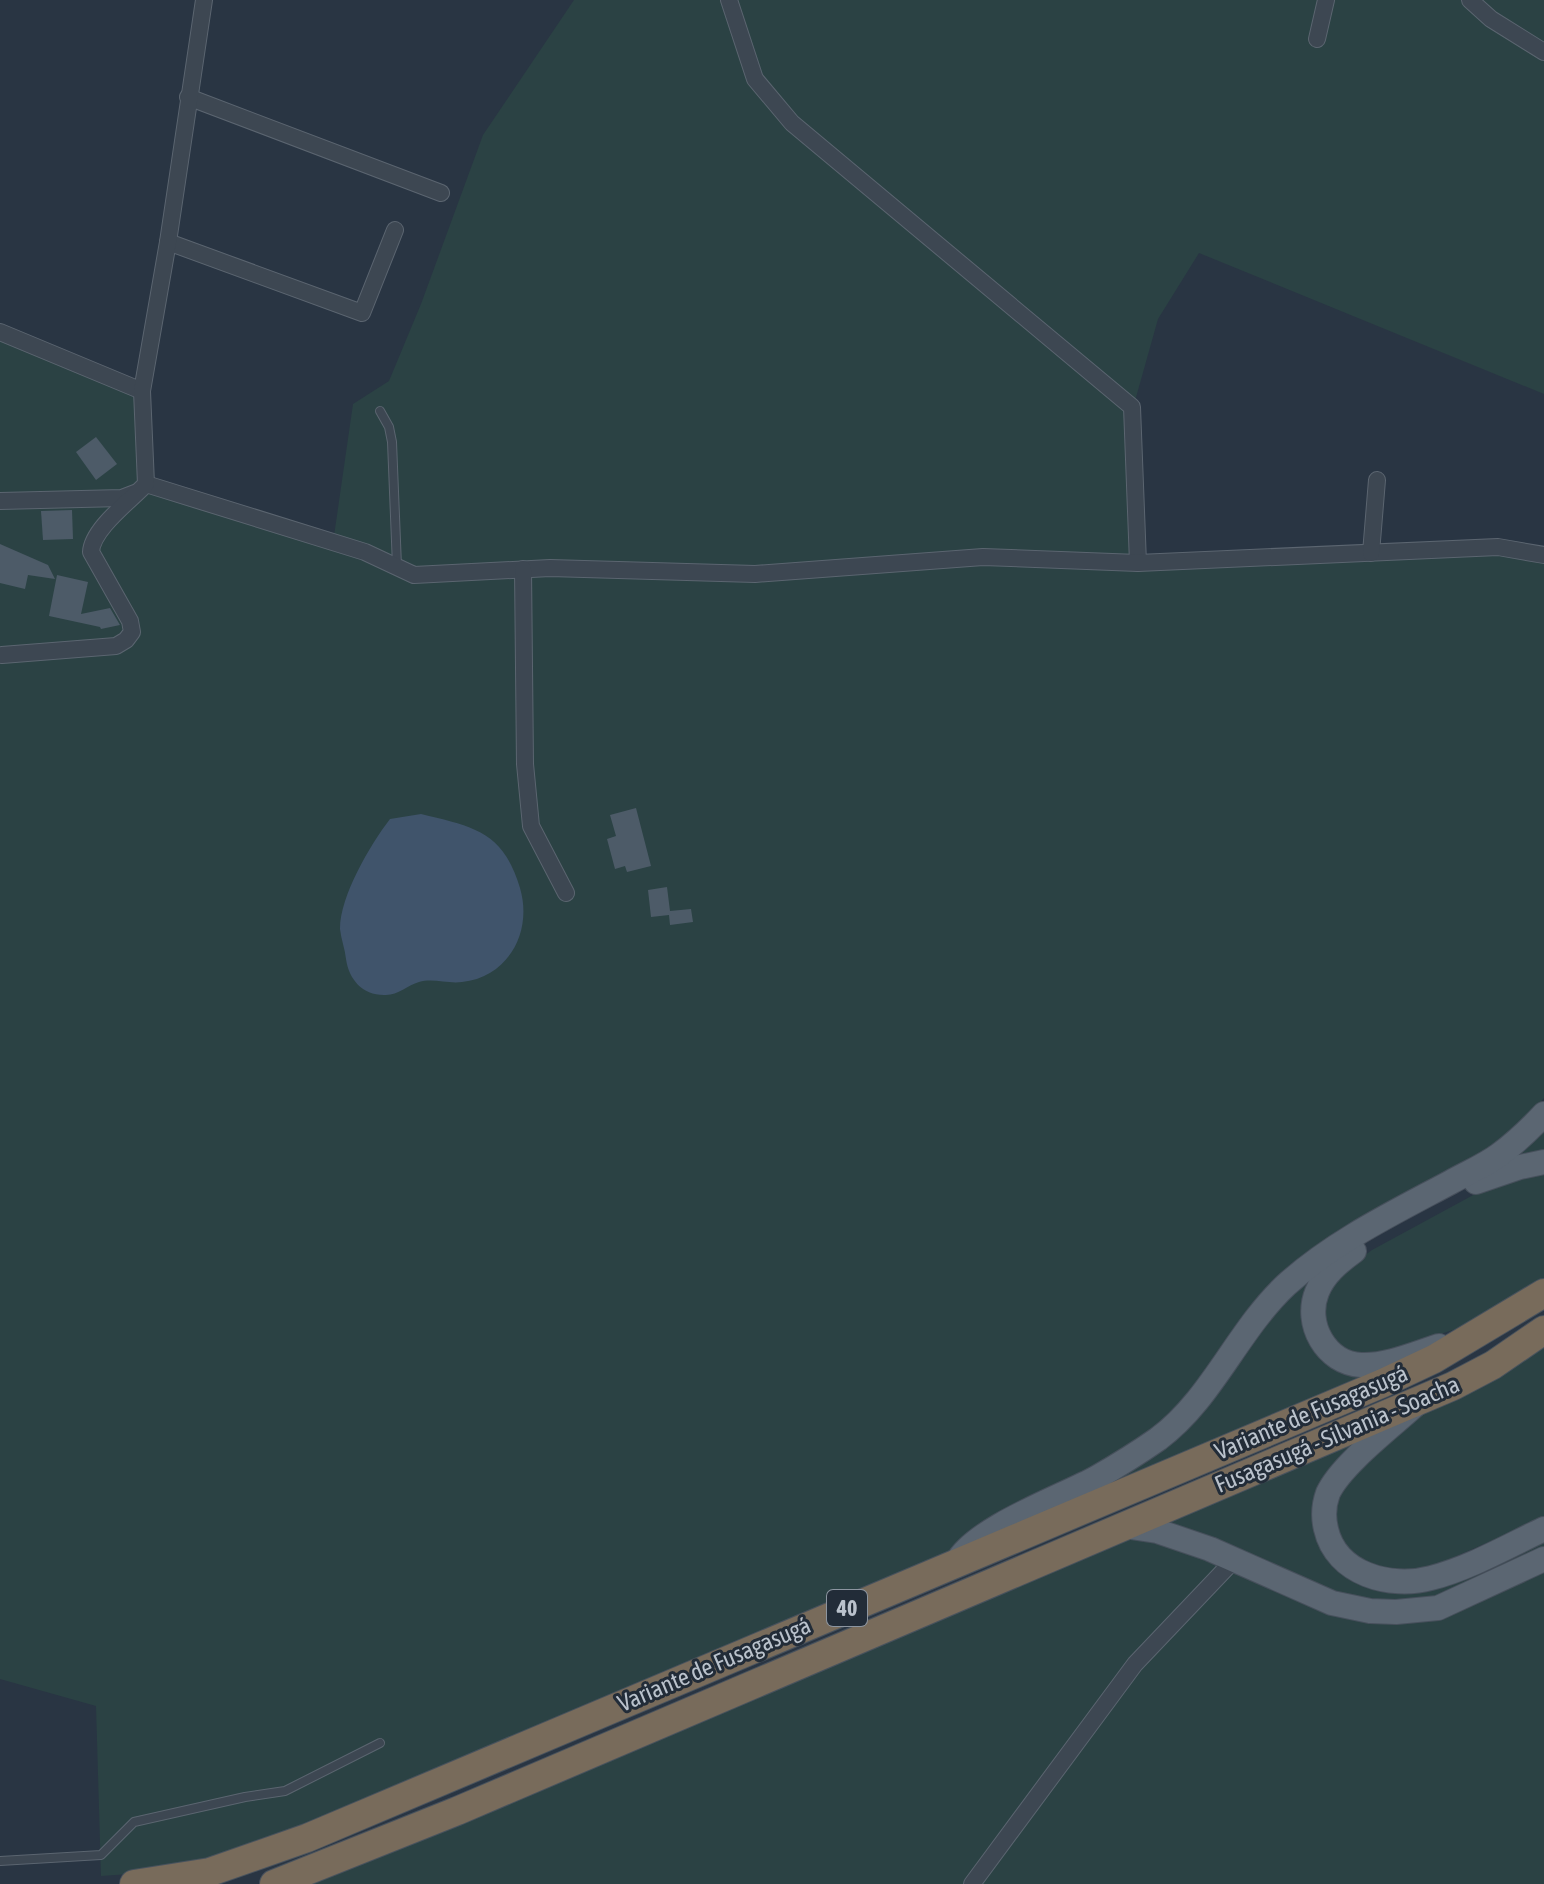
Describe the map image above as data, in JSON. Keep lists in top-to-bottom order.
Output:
{
  "streets": {
    "highway": ["Variante de Fusagasugá", "Fusagasugá - Silvania - Soacha", "40"]
  },
  "crossings": [
    ["Variante de Fusagasugá", "Fusagasugá - Silvania - Soacha"],
    ["Variante de Fusagasugá", "40"],
    ["Fusagasugá - Silvania - Soacha", "40"]
  ]
}
